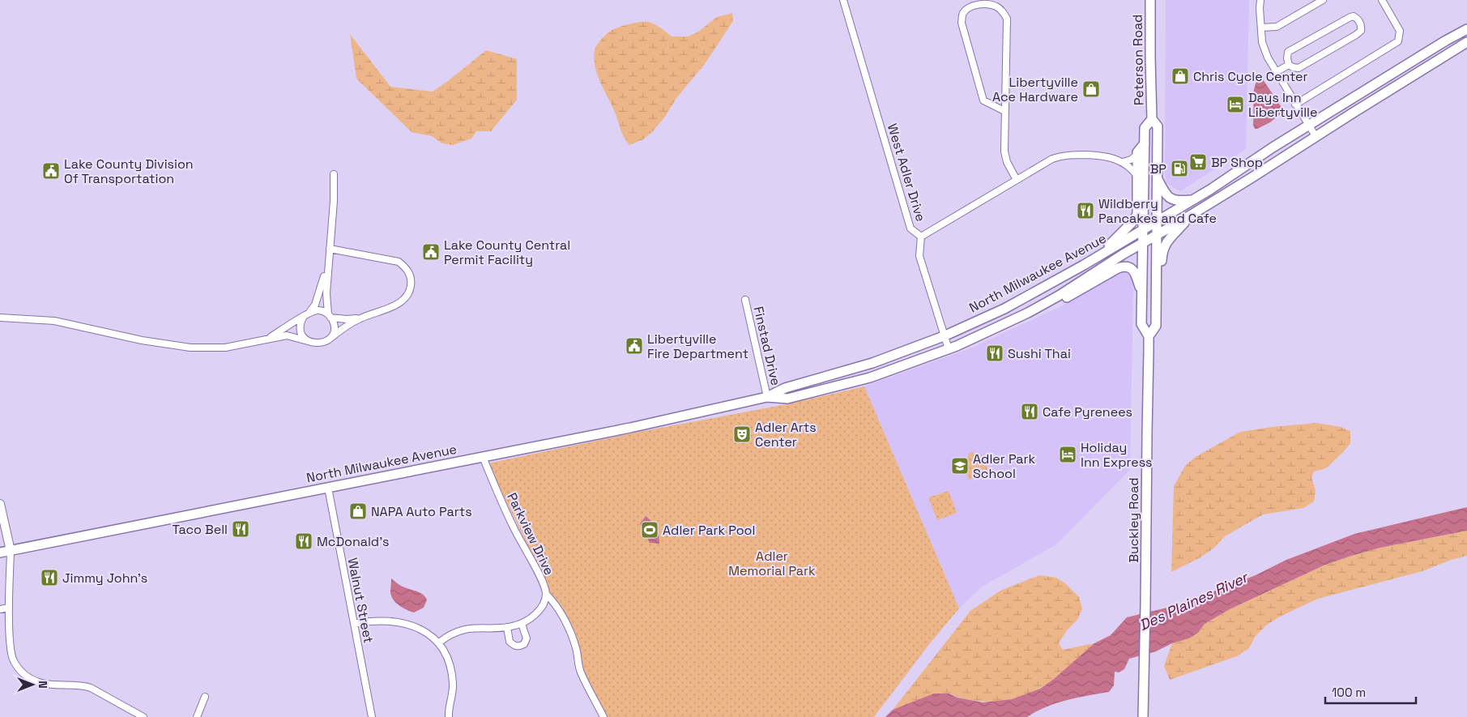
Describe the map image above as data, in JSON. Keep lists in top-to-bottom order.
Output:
{
  "streets": {
    "main road": ["Peterson Road", "North Milwaukee Avenue", "Buckley Road"],
    "street": [
      "West Adler Drive",
      "Finstad Drive",
      "Parkview Drive",
      "Walnut Street"
    ]
  },
  "crossings": [
    ["Peterson Road", "North Milwaukee Avenue"],
    ["Peterson Road", "Buckley Road"],
    ["West Adler Drive", "North Milwaukee Avenue"],
    ["North Milwaukee Avenue", "Finstad Drive"],
    ["North Milwaukee Avenue", "Buckley Road"],
    ["North Milwaukee Avenue", "Parkview Drive"],
    ["North Milwaukee Avenue", "Walnut Street"]
  ],
  "water": ["Des Plaines River"],
  "parks": ["Adler Memorial Park"],
  "places": {
    "shop": ["Chris Cycle Center", "Libertyville Ace Hardware", "NAPA Auto Parts"],
    "hotel": ["Days Inn Libertyville", "Holiday Inn Express"],
    "supermarket": ["BP Shop"],
    "fuel station": ["BP"],
    "public building": ["Lake County Division Of Transportation", "Lake County Central Permit Facility", "Libertyville Fire Department"],
    "restaurant": [
      "Wildberry Pancakes and Cafe",
      "Sushi Thai",
      "Cafe Pyrenees",
      "Taco Bell",
      "McDonald's",
      "Jimmy John's"
    ],
    "theatre": ["Adler Arts Center"],
    "school or university": ["Adler Park School"],
    "sports": ["Adler Park Pool"]
  },
  "scale_bar": "100 m",
  "north": "right"
}
